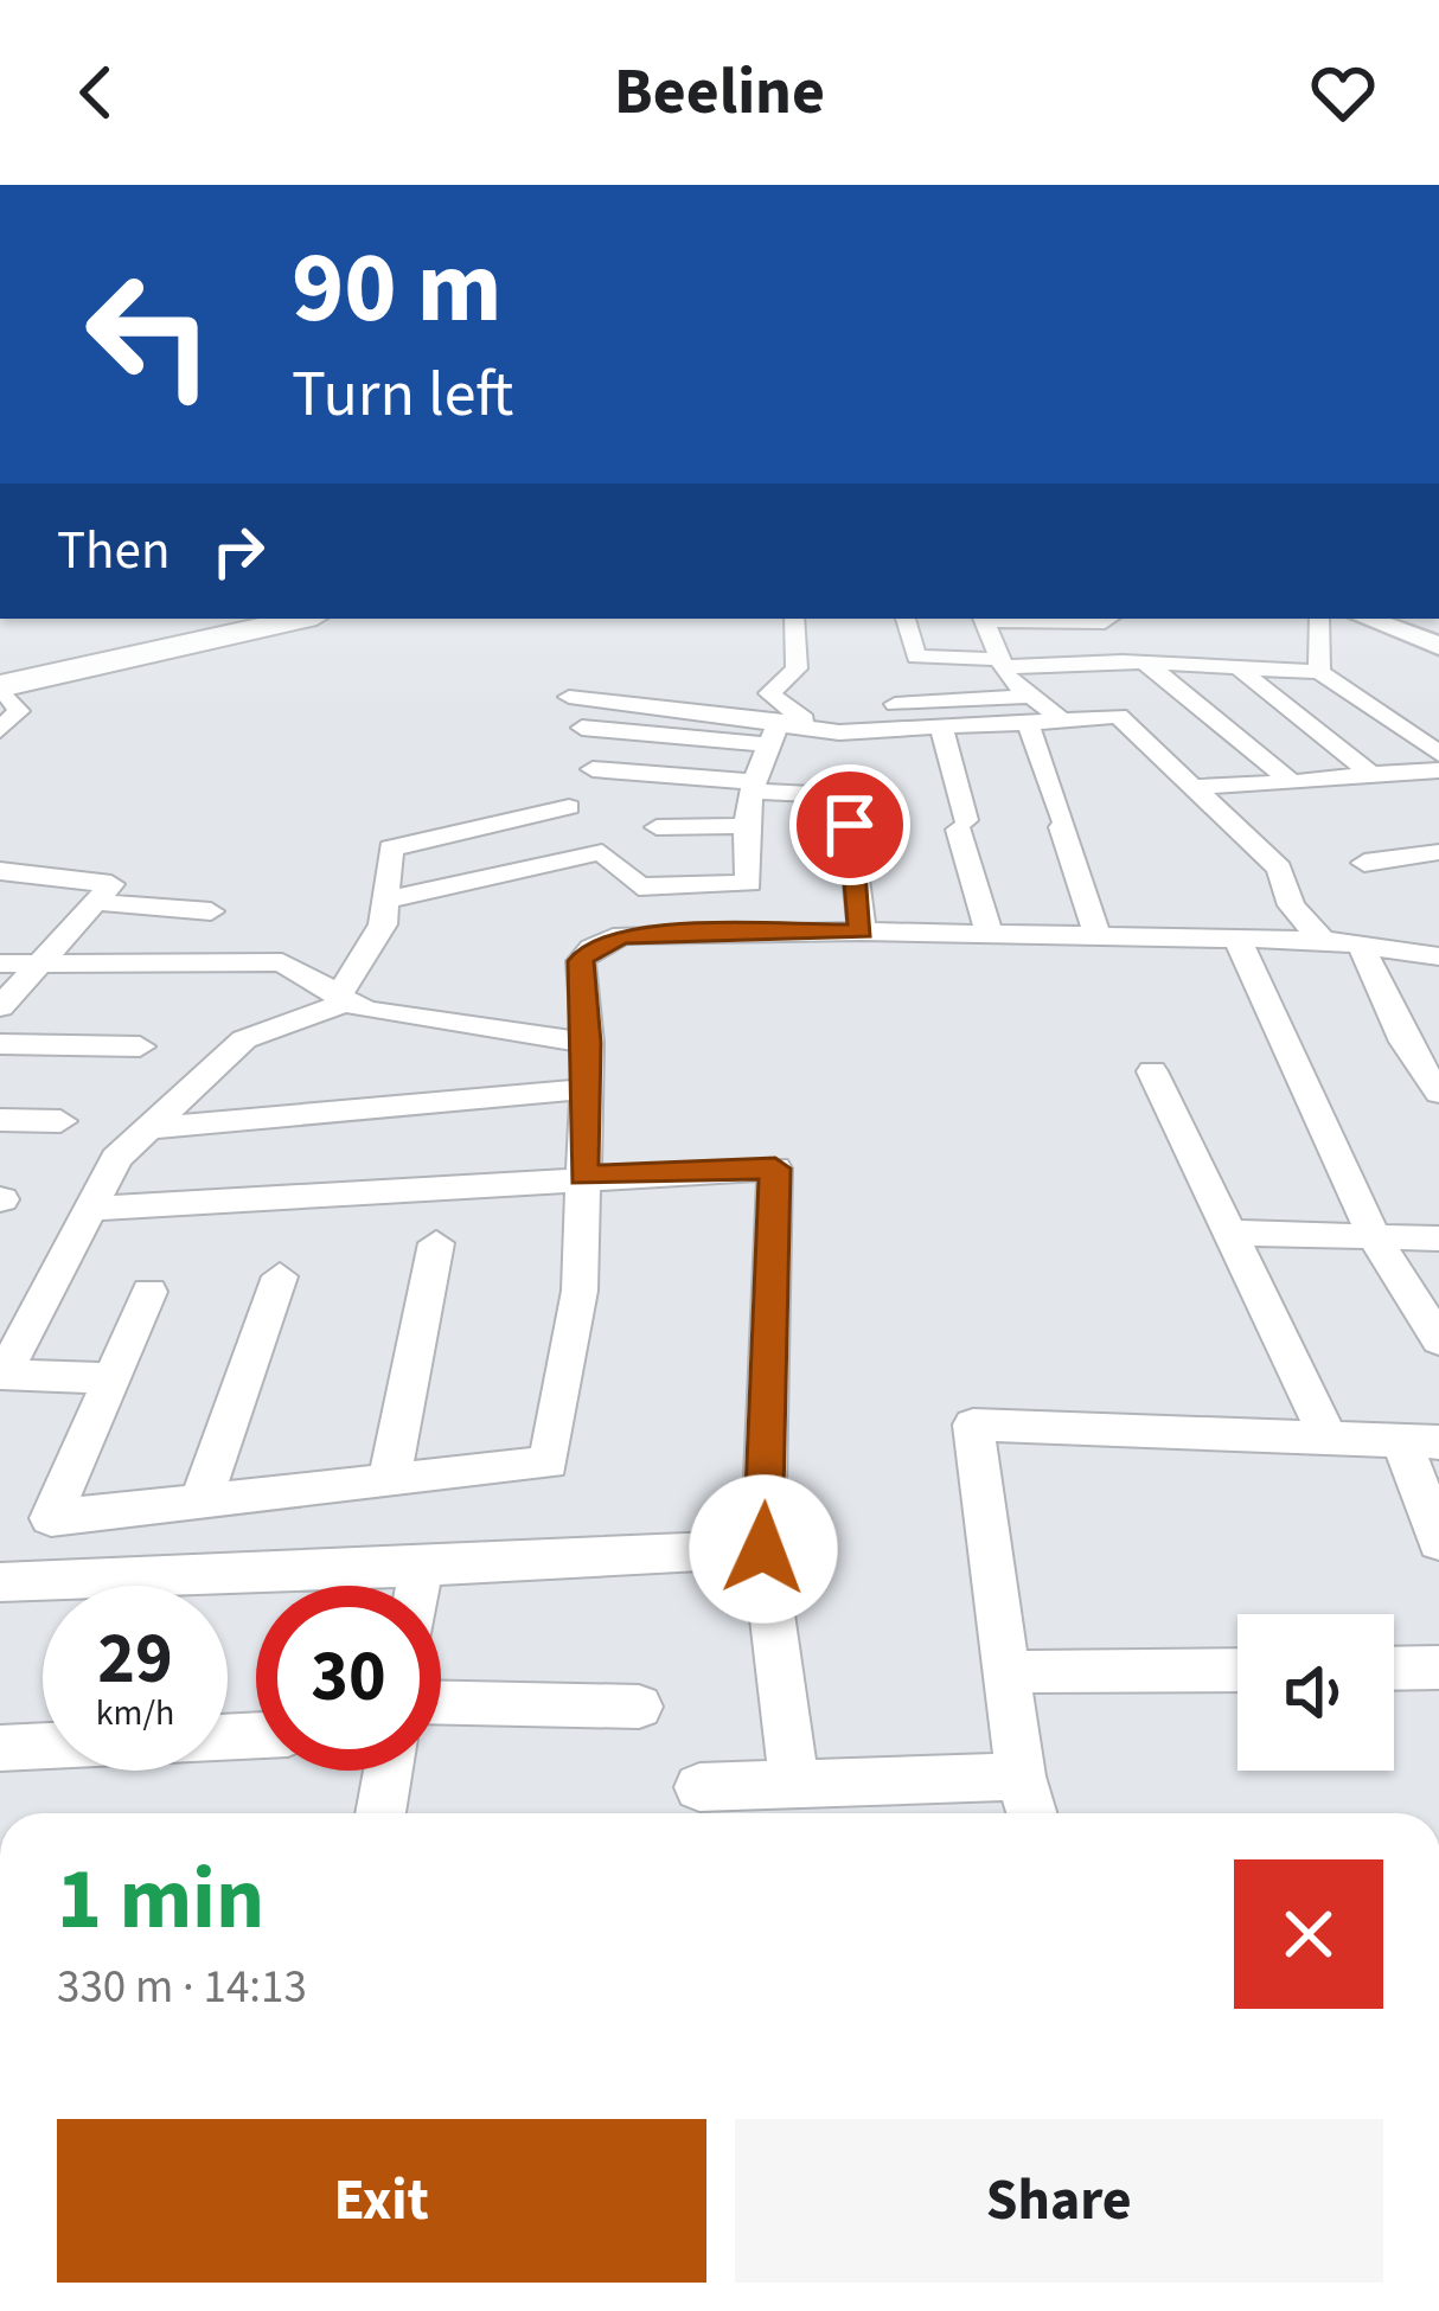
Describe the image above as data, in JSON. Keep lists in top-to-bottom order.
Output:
{
  "page": {
    "header": "Beeline",
    "turn": ["90 m", "Turn left"],
    "then": "Then",
    "speed": "29 km/h",
    "limit": "30",
    "heading": ["1 min", "330 m · 14:13"],
    "buttons": ["Exit", "Share"]
  }
}
